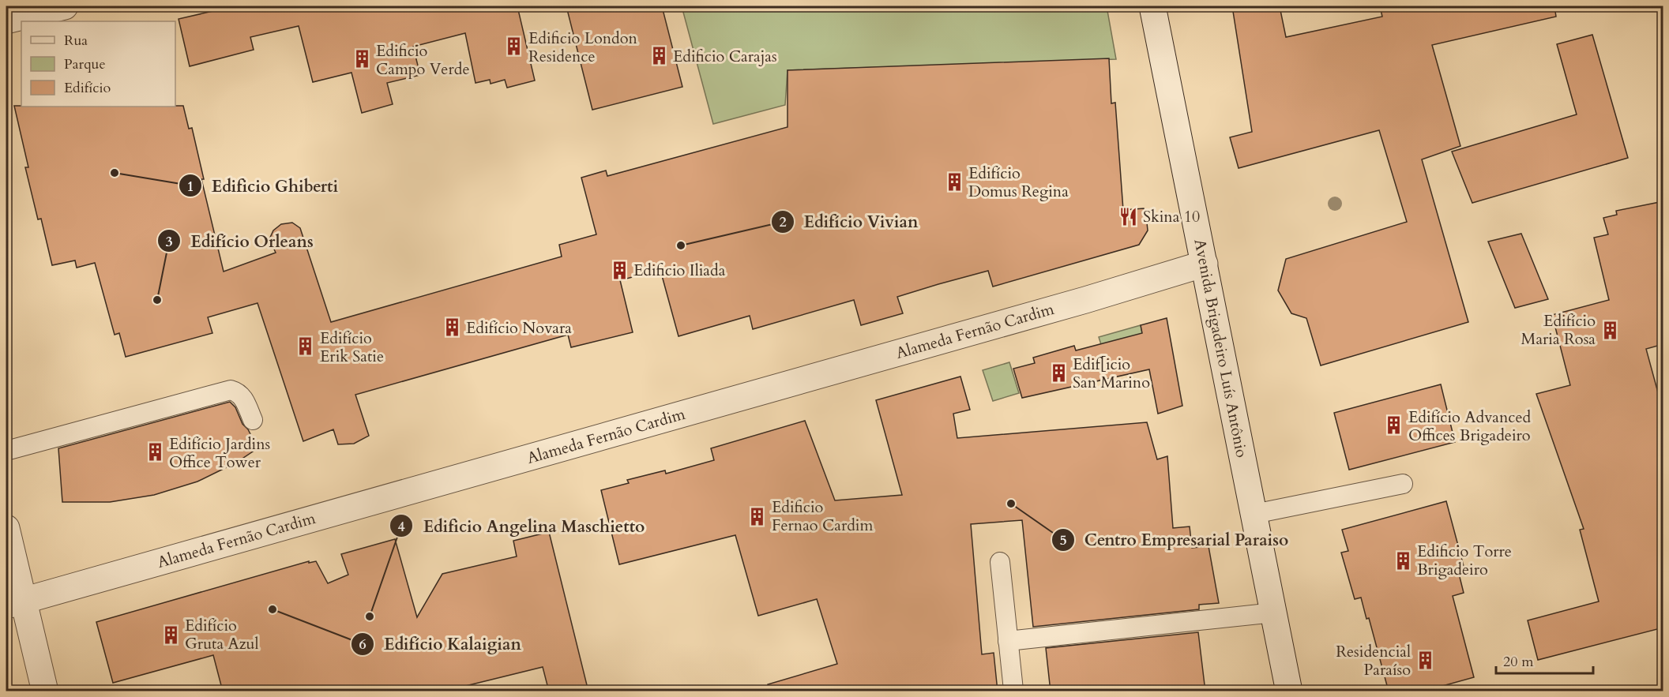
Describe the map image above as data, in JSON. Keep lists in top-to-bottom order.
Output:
{
  "streets": {
    "street": ["Alameda Fernão Cardim", "Avenida Brigadeiro Luís Antônio"]
  },
  "crossings": [
    ["Alameda Fernão Cardim", "Avenida Brigadeiro Luís Antônio"]
  ],
  "places": {
    "building": [
      "Edificio London Residence",
      "Edificio Carajas",
      "Edificio Campo Verde",
      "Edifício Domus Regina",
      "Edificio Iliada",
      "Edifício Novara",
      "Edifício Maria Rosa",
      "Edifício Erik Satie",
      "Edif[icio San Marino",
      "Edifício Advanced Offices Brigadeiro",
      "Edifício Jardins Office Tower",
      "Edificio Fernao Cardim",
      "Edificio Torre Brigadeiro",
      "Edifício Gruta Azul",
      "Residencial Paraíso"
    ],
    "other": [
      "Edificio Ghiberti",
      "Edifício Vivian",
      "Edifício Orleans",
      "Centro Empresarial Paraiso",
      "Edifício Kalaigian",
      "Edificio Angelina Maschietto"
    ],
    "restaurant": ["Skina 10"]
  },
  "legend": ["Rua", "Parque", "Edifício"],
  "scale_bar": "20 m"
}
